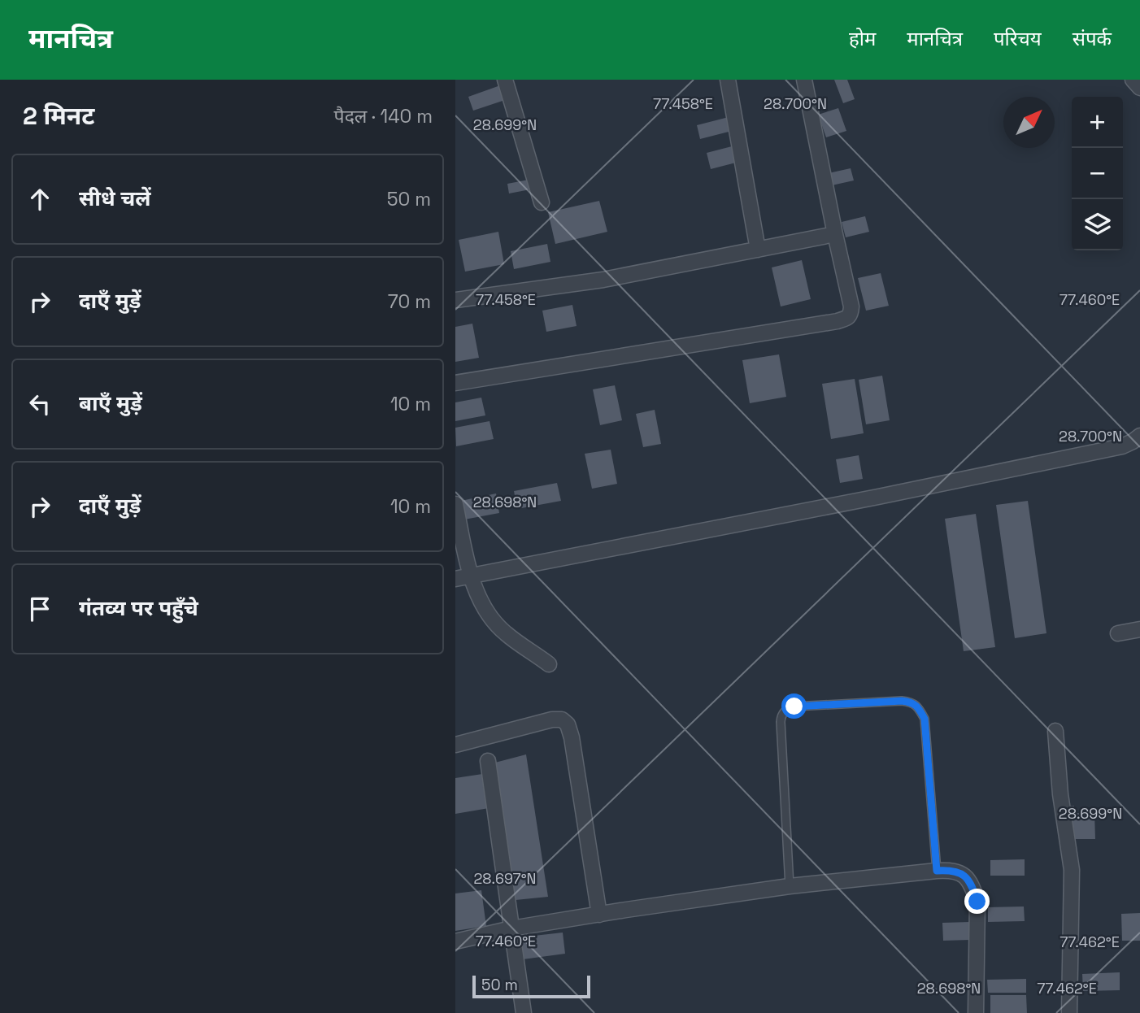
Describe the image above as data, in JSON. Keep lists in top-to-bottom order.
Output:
{
  "scale_bar": "50 m",
  "north": "top right",
  "page": {
    "header": "मानचित्र",
    "nav": [
      "होम",
      "मानचित्र",
      "परिचय",
      "संपर्क"
    ],
    "heading": ["2 मिनट", "पैदल · 140 m"],
    "map_buttons": ["+", "−"],
    "list": [
      ["सीधे चलें", "50 m"],
      ["दाएँ मुड़ें", "70 m"],
      ["बाएँ मुड़ें", "10 m"],
      ["दाएँ मुड़ें", "10 m"],
      "गंतव्य पर पहुँचे"
    ],
    "scale": "50 m"
  },
  "coordinates": [
    "77.458°E",
    "28.700°N",
    "28.699°N",
    "77.460°E",
    "28.698°N",
    "28.697°N",
    "77.462°E"
  ]
}
